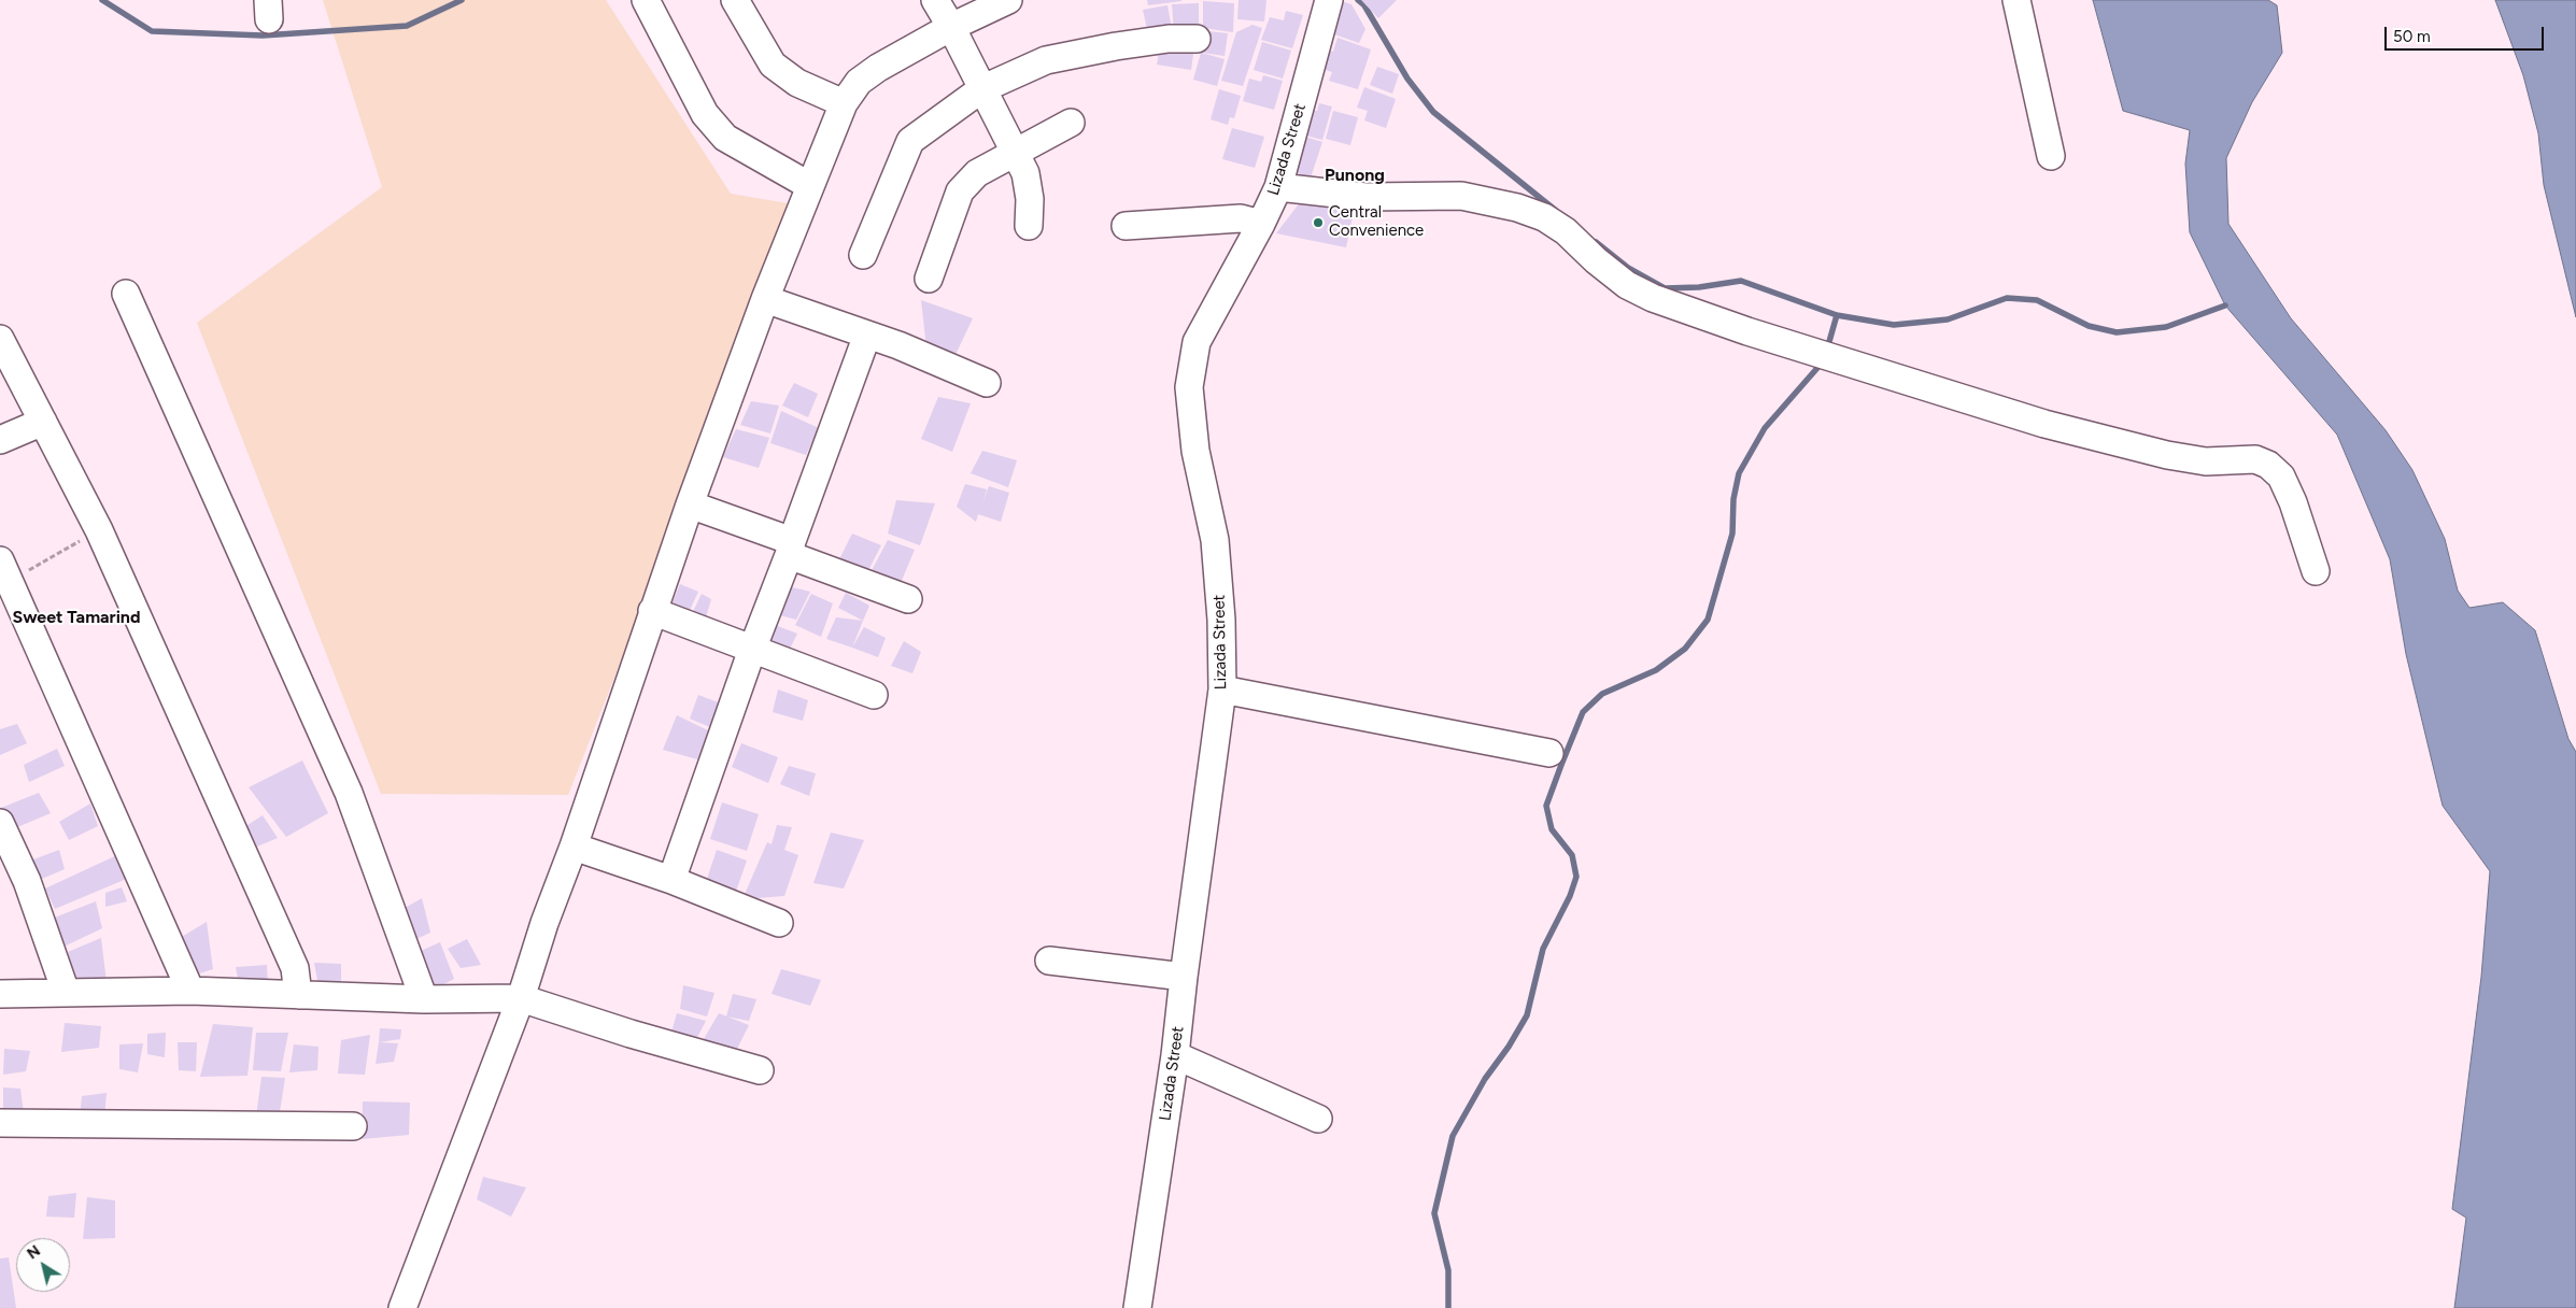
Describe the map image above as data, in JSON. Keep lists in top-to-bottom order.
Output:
{
  "streets": {
    "street": ["Lizada Street"]
  },
  "districts": ["Punong", "Sweet Tamarind"],
  "places": ["Central Convenience"],
  "scale_bar": "50 m",
  "north": "top left"
}
